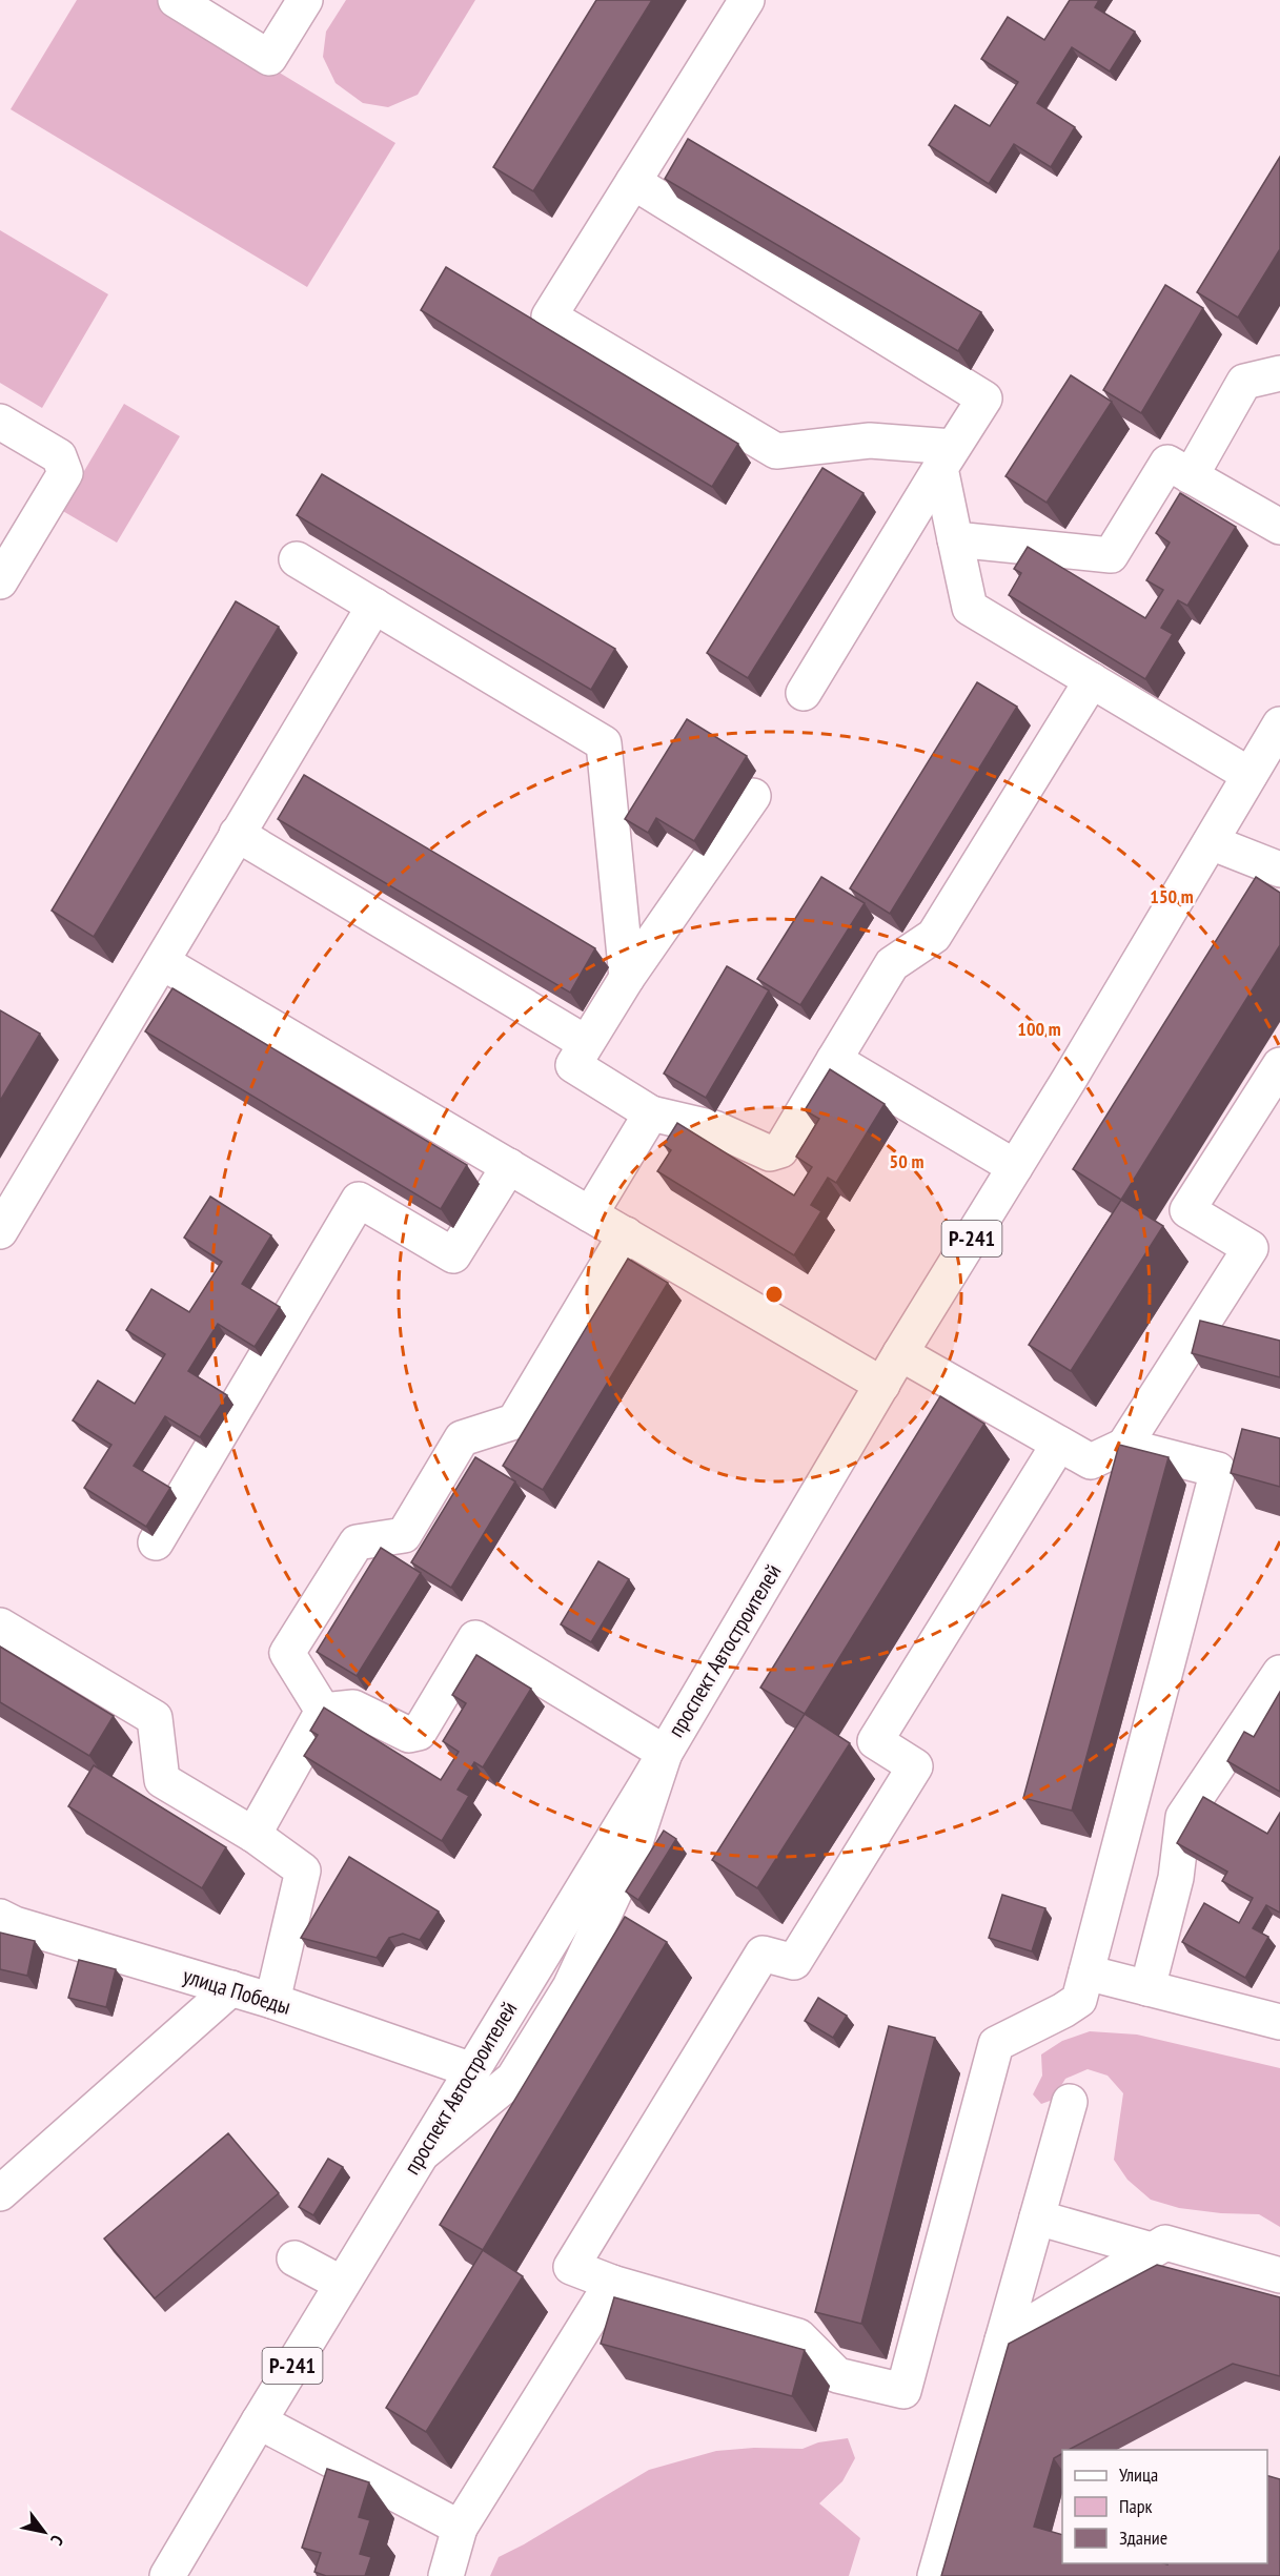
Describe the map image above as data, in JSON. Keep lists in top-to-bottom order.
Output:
{
  "streets": {
    "main road": ["Р-241", "проспект Автостроителей", "улица Победы"]
  },
  "crossings": [
    ["проспект Автостроителей", "улица Победы"]
  ],
  "legend": ["Улица", "Парк", "Здание"],
  "north": "bottom right",
  "rings": ["150 m", "100 m", "50 m"]
}
